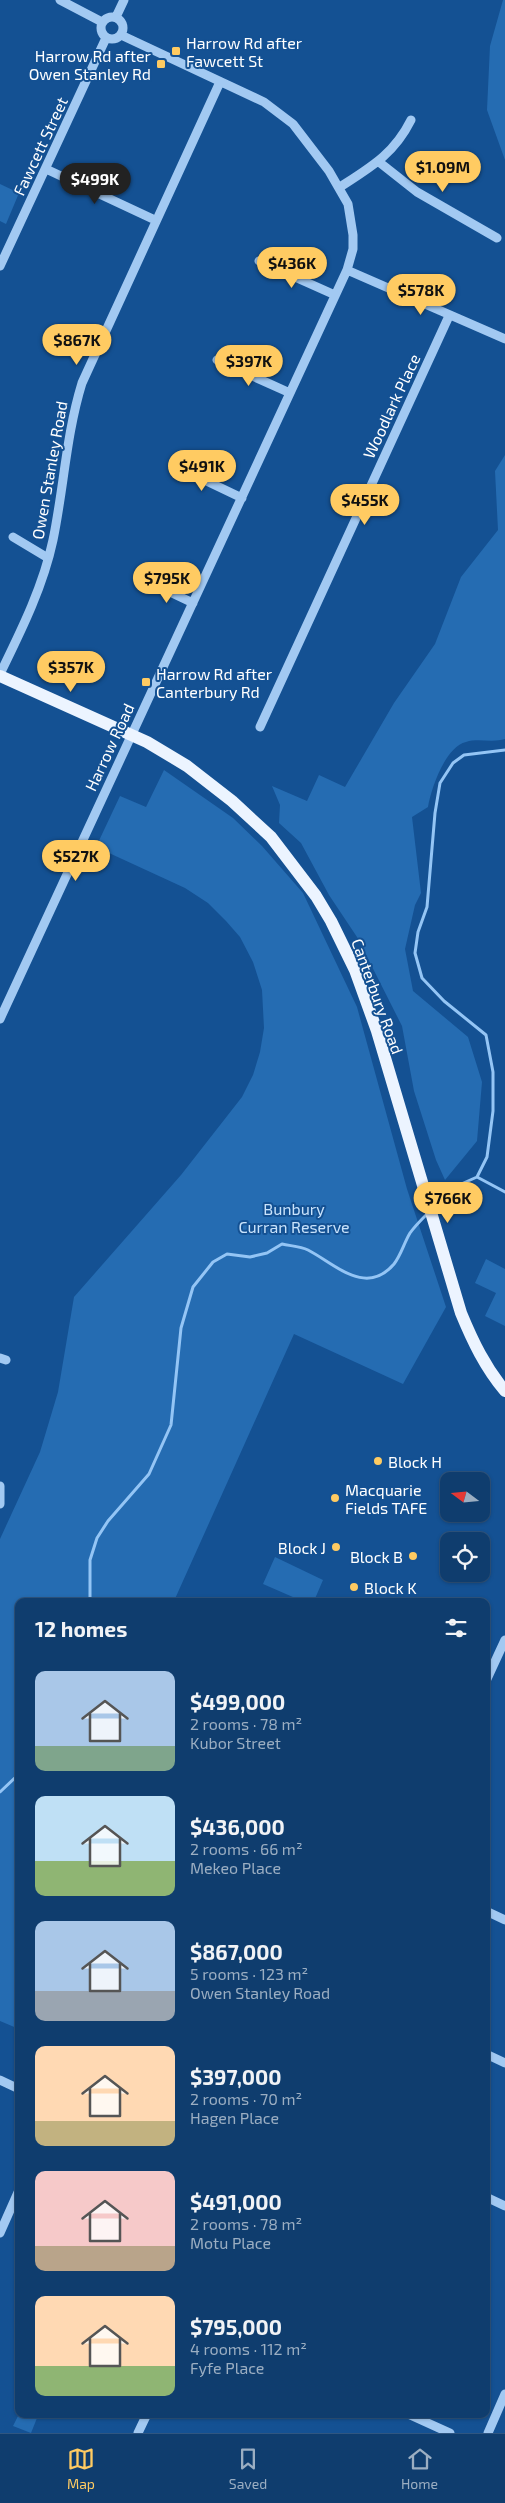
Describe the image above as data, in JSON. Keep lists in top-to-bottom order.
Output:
{
  "streets": {
    "main road": ["Canterbury Road"],
    "street": [
      "Fawcett Street",
      "Woodlark Place",
      "Owen Stanley Road",
      "Harrow Road"
    ]
  },
  "crossings": [
    ["Fawcett Street", "Harrow Road"],
    ["Owen Stanley Road", "Harrow Road"],
    ["Owen Stanley Road", "Canterbury Road"],
    ["Harrow Road", "Canterbury Road"]
  ],
  "parks": ["Bunbury Curran Reserve"],
  "places": {
    "transit": ["Harrow Rd after Fawcett St", "Harrow Rd after Owen Stanley Rd", "Harrow Rd after Canterbury Rd"],
    "other": [
      "Block H",
      "Macquarie Fields TAFE",
      "Block J",
      "Block B",
      "Block K"
    ]
  },
  "north": "left",
  "page": {
    "price": [
      "$1.09M",
      "$499K",
      "$436K",
      "$578K",
      "$867K",
      "$397K",
      "$491K",
      "$455K",
      "$795K",
      "$357K",
      "$527K",
      "$766K"
    ],
    "heading": "12 homes",
    "list": [
      {
        "name": "$499,000",
        "note": "2 rooms · 78 m² · Kubor Street"
      },
      {
        "name": "$436,000",
        "note": "2 rooms · 66 m² · Mekeo Place"
      },
      {
        "name": "$867,000",
        "note": "5 rooms · 123 m² · Owen Stanley Road"
      },
      {
        "name": "$397,000",
        "note": "2 rooms · 70 m² · Hagen Place"
      },
      {
        "name": "$491,000",
        "note": "2 rooms · 78 m² · Motu Place"
      },
      {
        "name": "$795,000",
        "note": "4 rooms · 112 m² · Fyfe Place"
      }
    ],
    "tabs": ["Map", "Saved", "Home"]
  }
}
